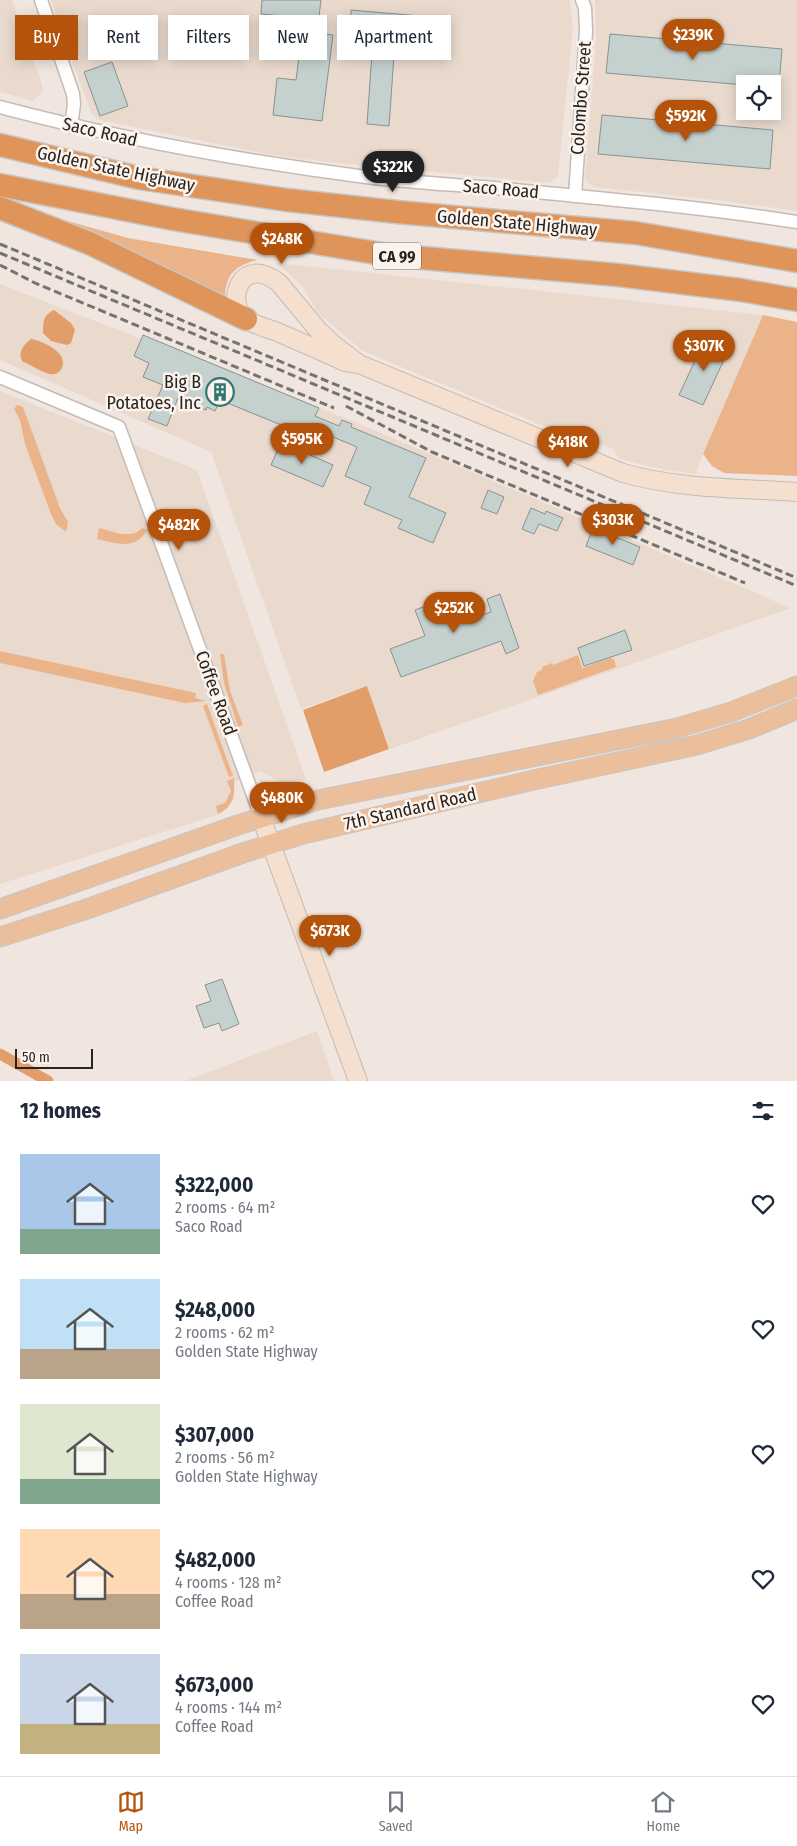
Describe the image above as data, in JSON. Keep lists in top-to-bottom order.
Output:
{
  "streets": {
    "highway": ["Golden State Highway", "CA 99"],
    "main road": ["Coffee Road", "7th Standard Road"],
    "street": ["Colombo Street", "Saco Road"]
  },
  "crossings": [
    ["Colombo Street", "Saco Road"],
    ["Coffee Road", "7th Standard Road"]
  ],
  "places": {
    "building": ["Big B Potatoes, Inc"]
  },
  "scale_bar": "50 m",
  "page": {
    "chip": [
      "Buy",
      "Rent",
      "Filters",
      "New",
      "Apartment"
    ],
    "price": [
      "$239K",
      "$592K",
      "$322K",
      "$248K",
      "$307K",
      "$595K",
      "$418K",
      "$303K",
      "$482K",
      "$252K",
      "$480K",
      "$673K"
    ],
    "scale": "50 m",
    "heading": "12 homes",
    "list": [
      {
        "name": "$322,000",
        "note": "2 rooms · 64 m² · Saco Road"
      },
      {
        "name": "$248,000",
        "note": "2 rooms · 62 m² · Golden State Highway"
      },
      {
        "name": "$307,000",
        "note": "2 rooms · 56 m² · Golden State Highway"
      },
      {
        "name": "$482,000",
        "note": "4 rooms · 128 m² · Coffee Road"
      },
      {
        "name": "$673,000",
        "note": "4 rooms · 144 m² · Coffee Road"
      }
    ],
    "tabs": ["Map", "Saved", "Home"]
  }
}
